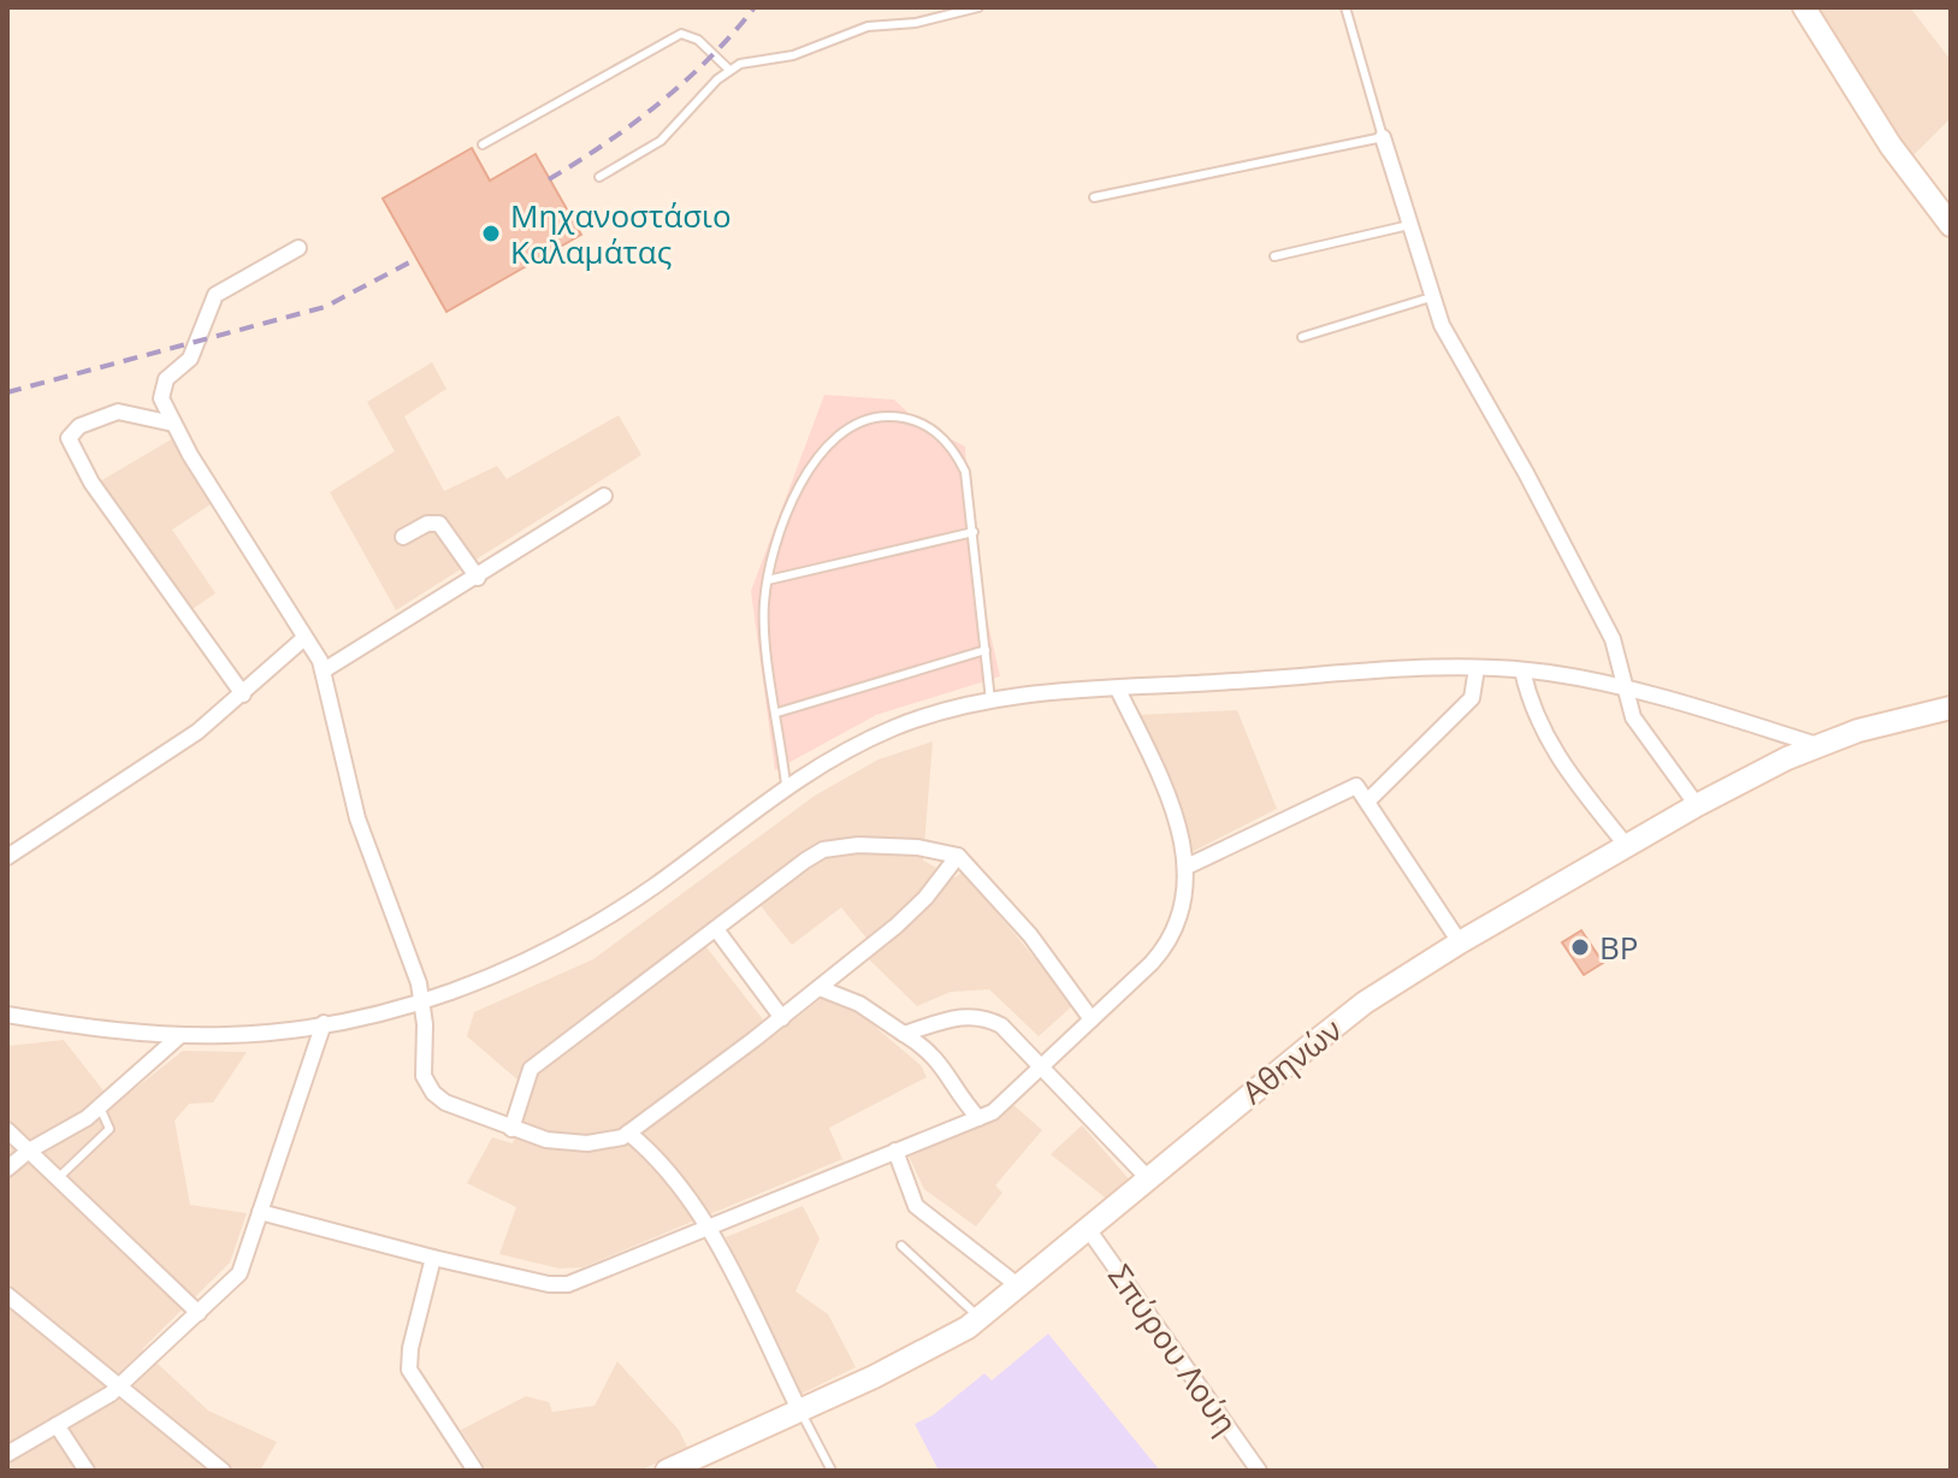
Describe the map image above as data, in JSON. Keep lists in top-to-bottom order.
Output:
{
  "streets": {
    "main road": ["Αθηνών"],
    "street": ["Σπύρου Λούη"]
  },
  "crossings": [
    ["Αθηνών", "Σπύρου Λούη"]
  ],
  "places": ["Μηχανοστάσιο Καλαμάτας", "BP"]
}
